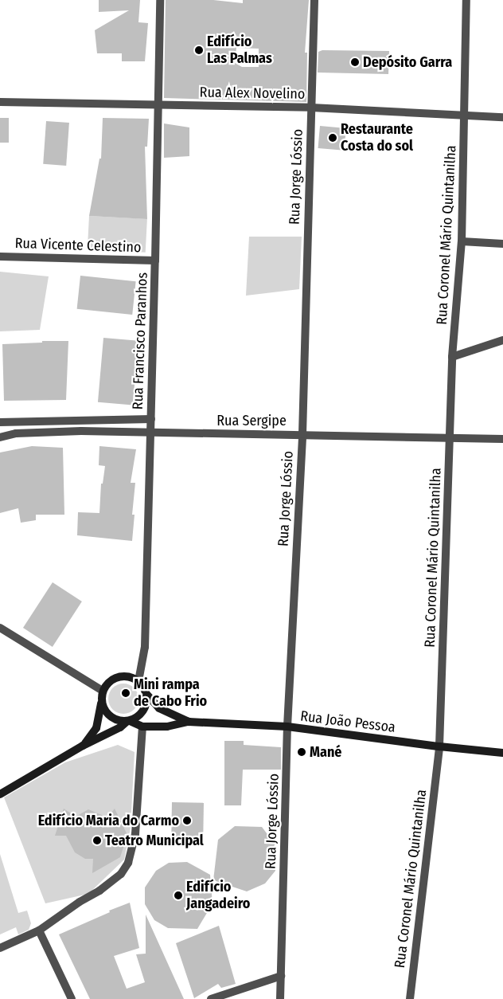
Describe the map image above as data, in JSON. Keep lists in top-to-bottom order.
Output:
{
  "streets": {
    "street": [
      "Rua Alex Novelino",
      "Rua Jorge Lóssio",
      "Rua Coronel Mário Quintanilha",
      "Rua Vicente Celestino",
      "Rua Francisco Paranhos",
      "Rua Sergipe",
      "Rua João Pessoa"
    ]
  },
  "crossings": [
    ["Rua Alex Novelino", "Rua Jorge Lóssio"],
    ["Rua Alex Novelino", "Rua Coronel Mário Quintanilha"],
    ["Rua Alex Novelino", "Rua Francisco Paranhos"],
    ["Rua Jorge Lóssio", "Rua Sergipe"],
    ["Rua Jorge Lóssio", "Rua João Pessoa"],
    ["Rua Coronel Mário Quintanilha", "Rua Sergipe"],
    ["Rua Coronel Mário Quintanilha", "Rua João Pessoa"],
    ["Rua Vicente Celestino", "Rua Francisco Paranhos"],
    ["Rua Francisco Paranhos", "Rua Sergipe"],
    ["Rua Francisco Paranhos", "Rua João Pessoa"]
  ],
  "places": [
    "Edifício Las Palmas",
    "Depósito Garra",
    "Restaurante Costa do sol",
    "Mini rampa de Cabo Frio",
    "Mané",
    "Edifício Maria do Carmo",
    "Teatro Municipal",
    "Edifício Jangadeiro"
  ]
}
